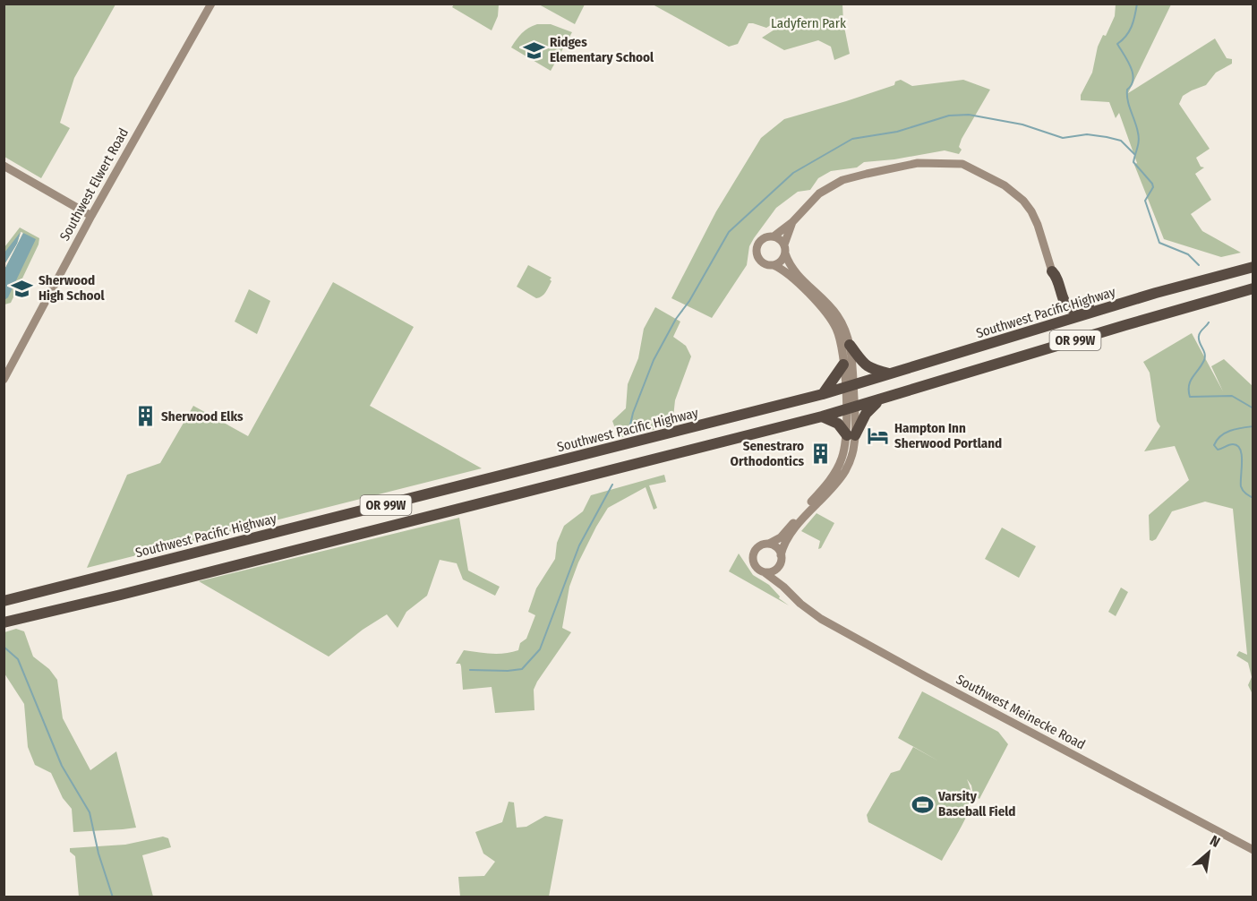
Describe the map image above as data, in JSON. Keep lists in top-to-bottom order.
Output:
{
  "streets": {
    "highway": ["Southwest Pacific Highway", "OR 99W"],
    "main road": ["Southwest Elwert Road", "Southwest Meinecke Road"]
  },
  "parks": ["Ladyfern Park"],
  "places": {
    "school or university": ["Ridges Elementary School", "Sherwood High School"],
    "building": ["Sherwood Elks", "Senestraro Orthodontics"],
    "hotel": ["Hampton Inn Sherwood Portland"],
    "sports": ["Varsity Baseball Field"]
  },
  "north": "top right"
}
